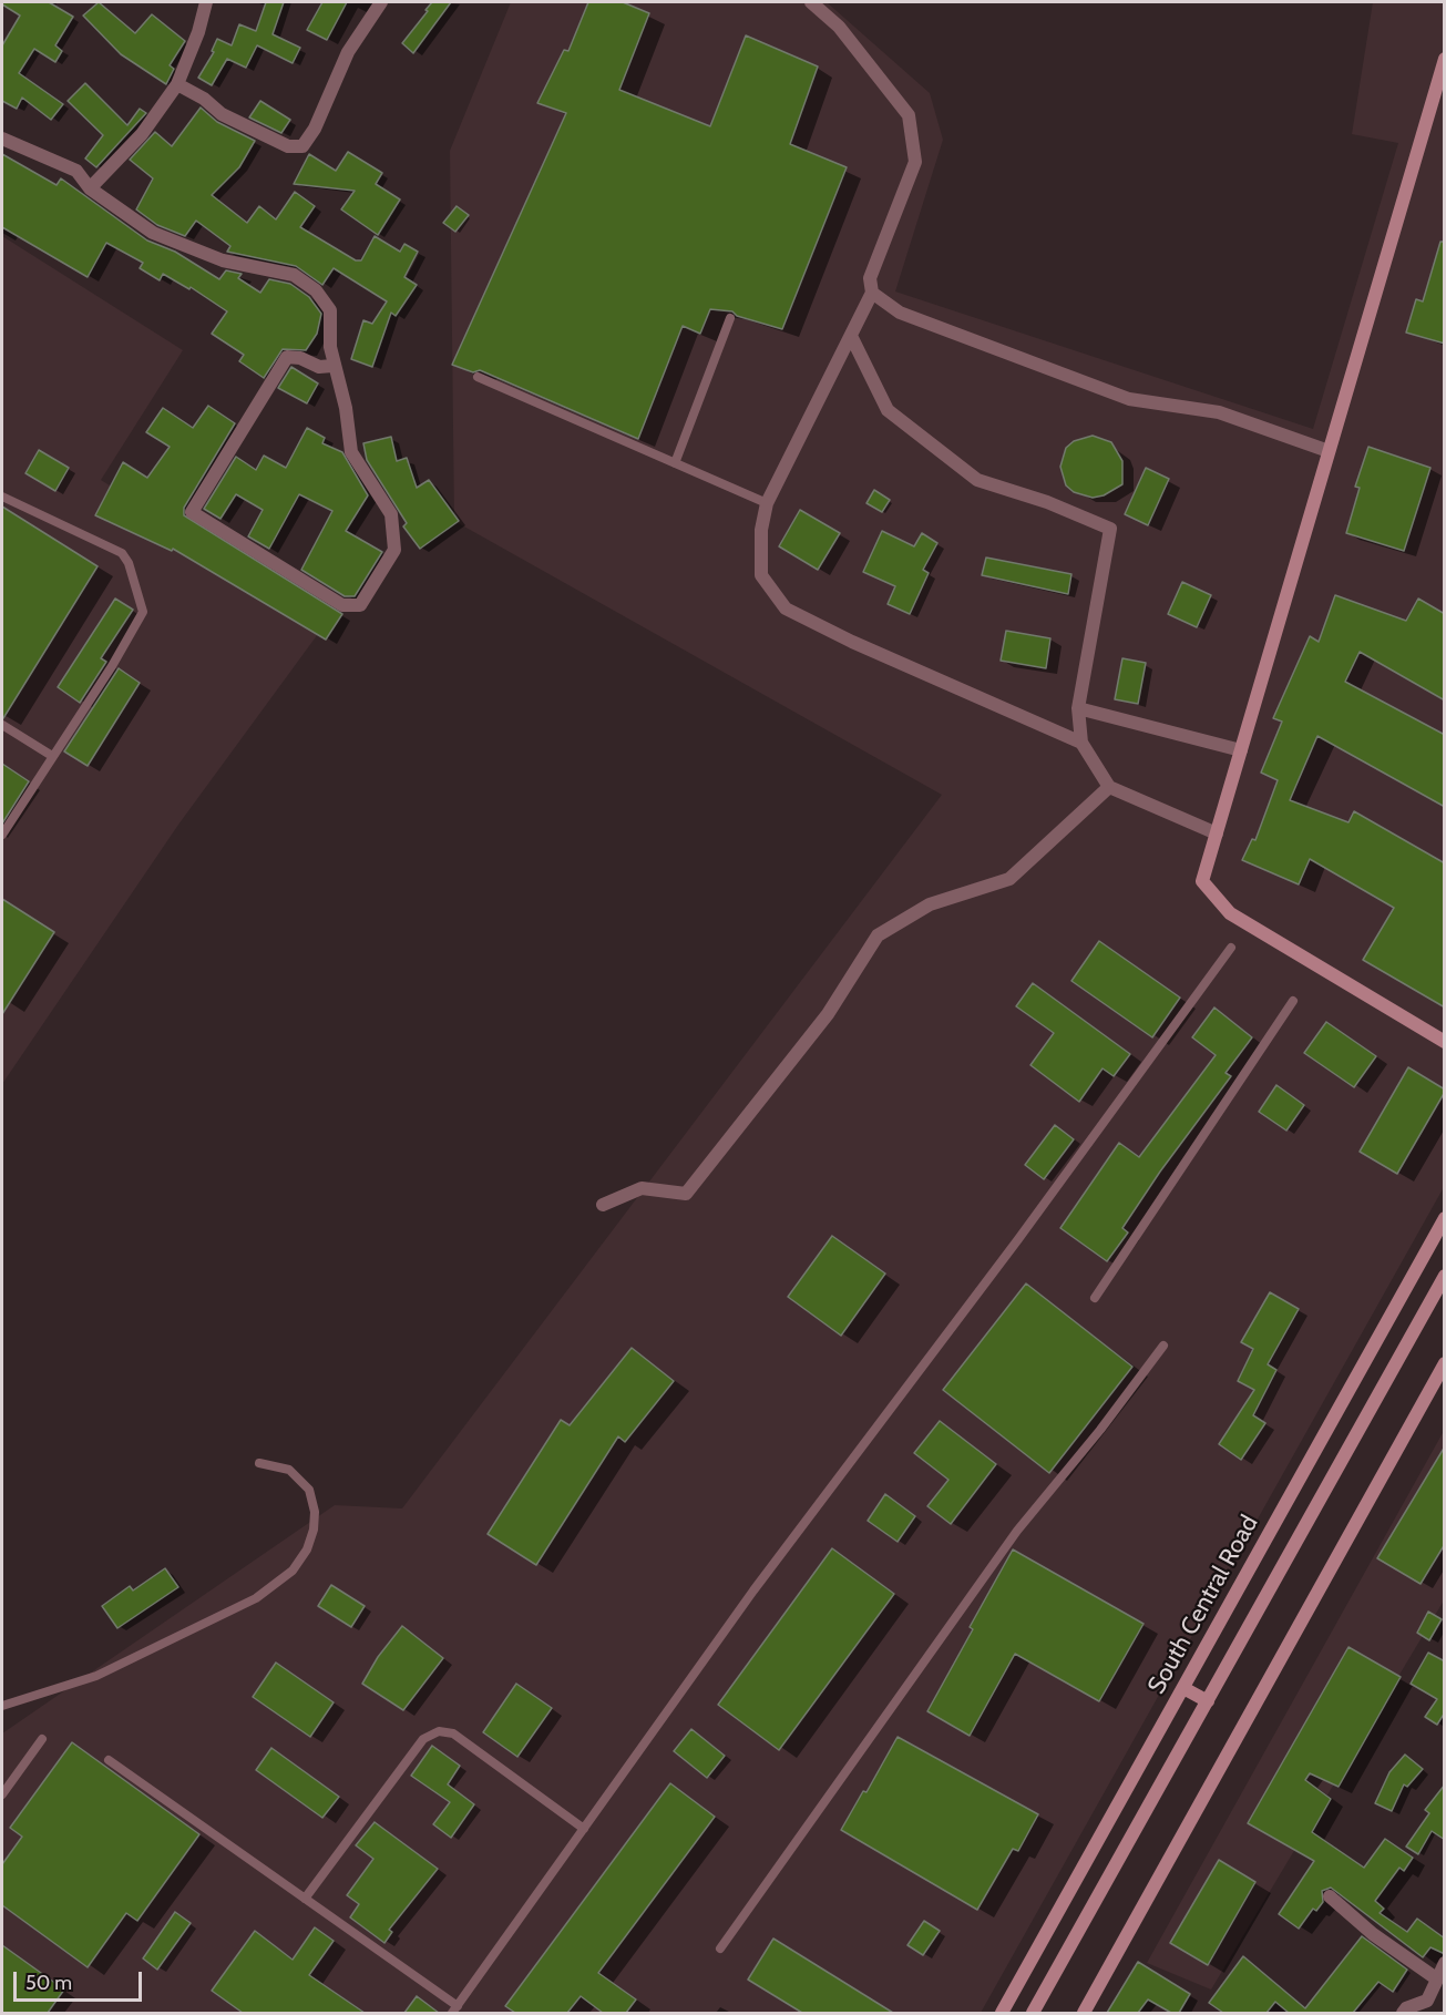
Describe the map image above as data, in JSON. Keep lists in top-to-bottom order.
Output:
{
  "streets": {
    "street": ["South Central Road"]
  },
  "scale_bar": "50 m"
}
